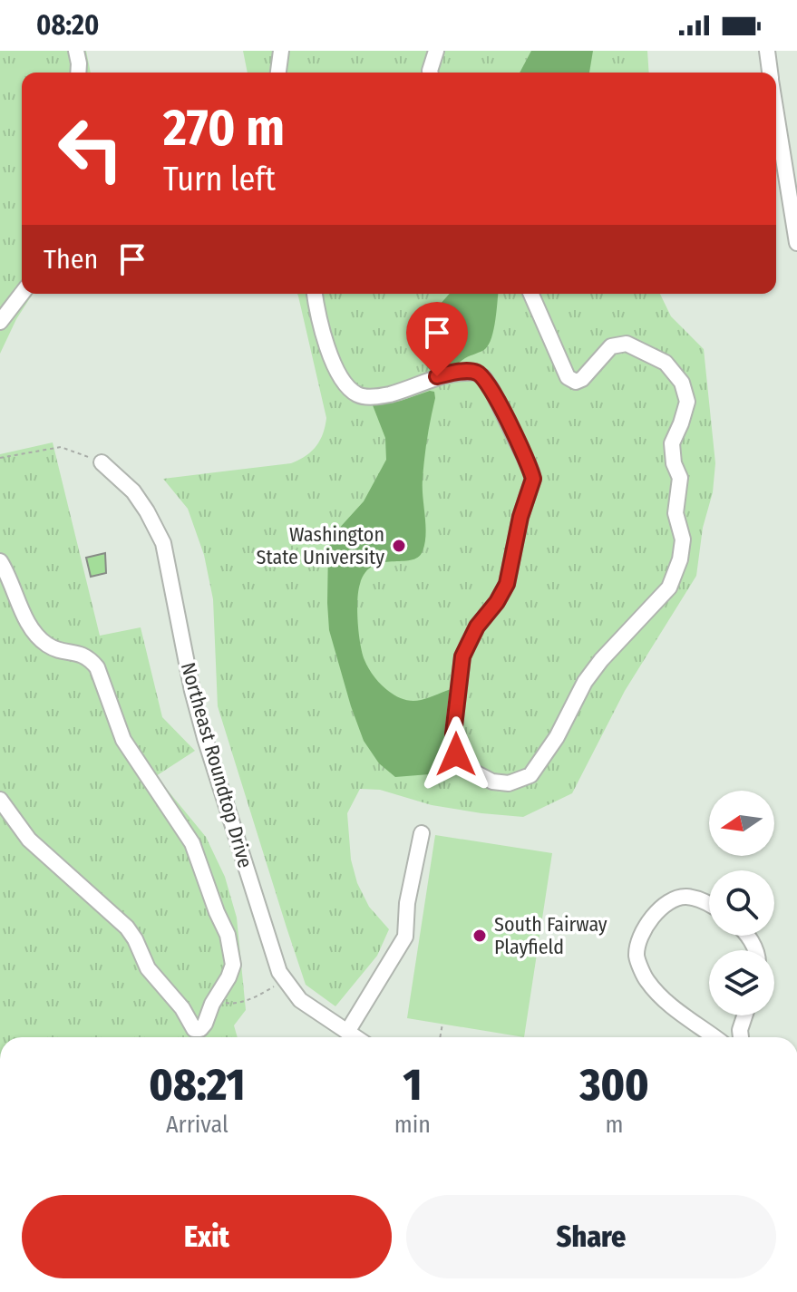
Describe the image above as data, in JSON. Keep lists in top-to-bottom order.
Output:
{
  "streets": {
    "street": ["Northeast Roundtop Drive"]
  },
  "places": ["Washington State University", "South Fairway Playfield"],
  "north": "left",
  "page": {
    "status": "08:20",
    "turn": ["270 m", "Turn left"],
    "then": "Then",
    "eta": [
      "08:21",
      "Arrival",
      "1",
      "min",
      "300",
      "m"
    ],
    "buttons": ["Exit", "Share"]
  }
}
